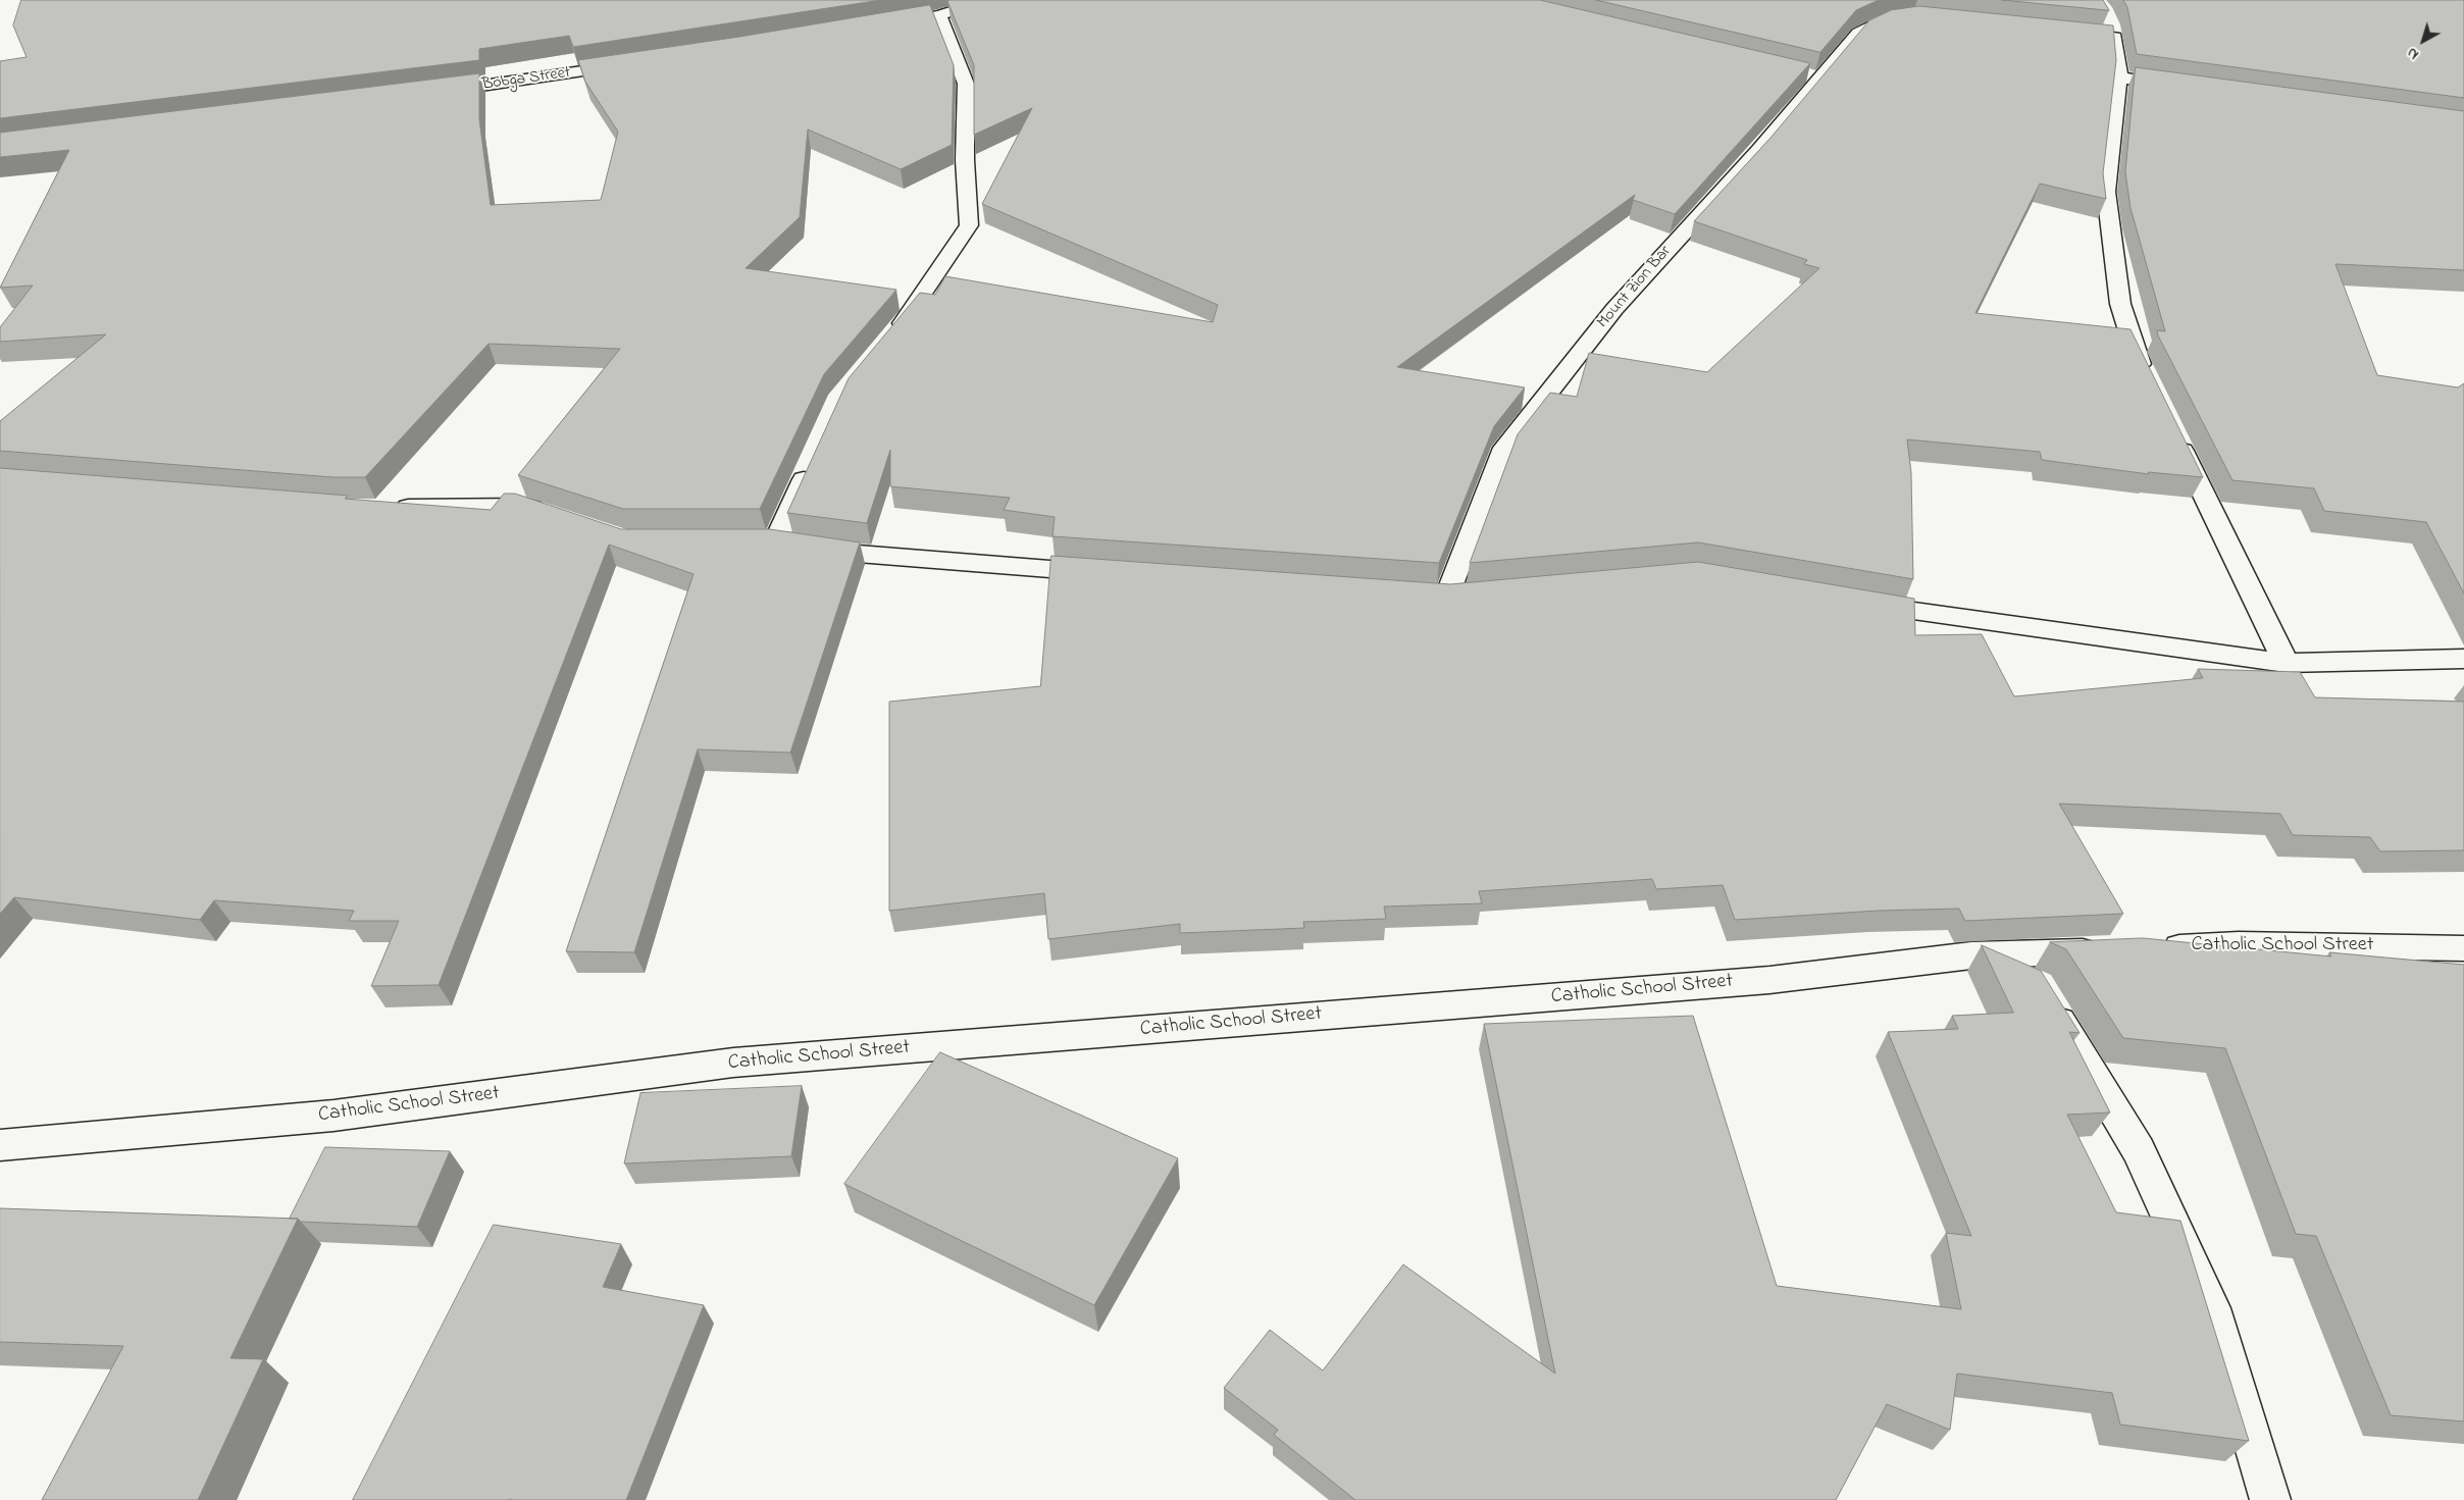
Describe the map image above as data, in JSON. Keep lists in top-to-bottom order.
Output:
{
  "streets": {
    "street": ["Bobga Street", "Mount Zion Bar", "Catholic School Street"]
  },
  "north": "bottom left"
}
